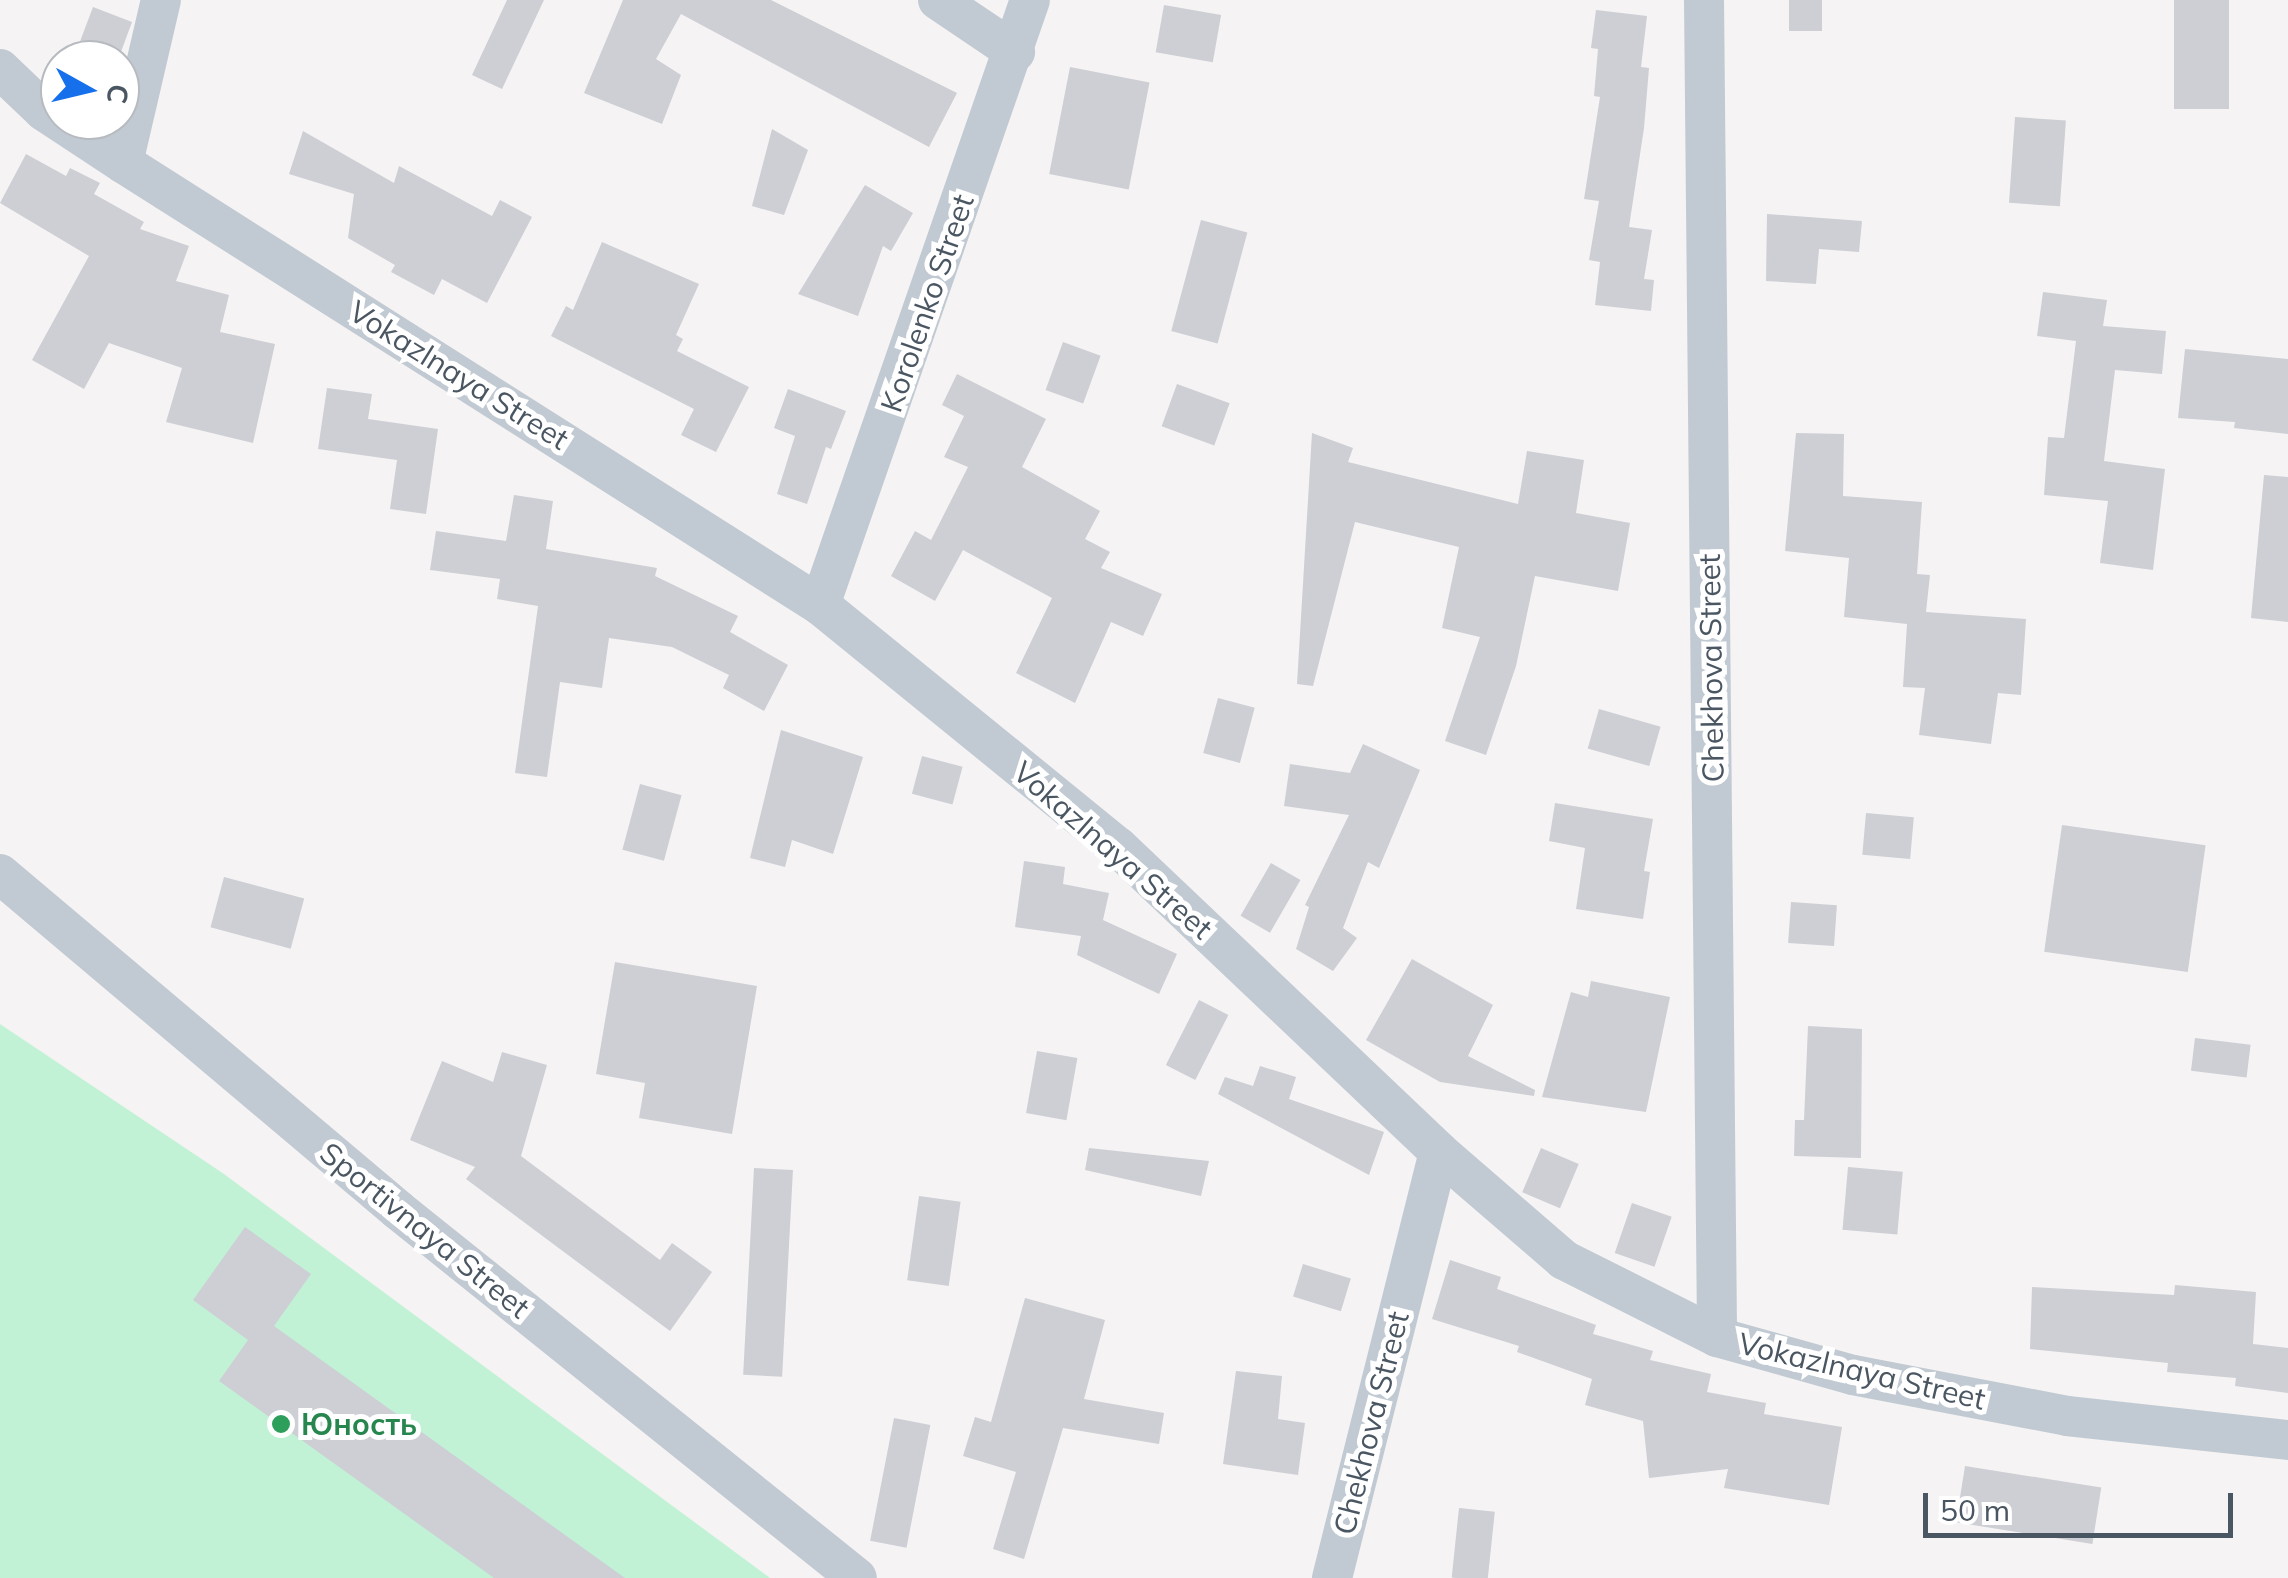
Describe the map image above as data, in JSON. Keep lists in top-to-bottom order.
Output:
{
  "streets": {
    "street": [
      "Korolenko Street",
      "Vokazlnaya Street",
      "Chekhova Street",
      "Sportivnaya Street"
    ]
  },
  "crossings": [
    ["Korolenko Street", "Vokazlnaya Street"],
    ["Vokazlnaya Street", "Chekhova Street"]
  ],
  "places": ["Юность"],
  "scale_bar": "50 m",
  "north": "right"
}
